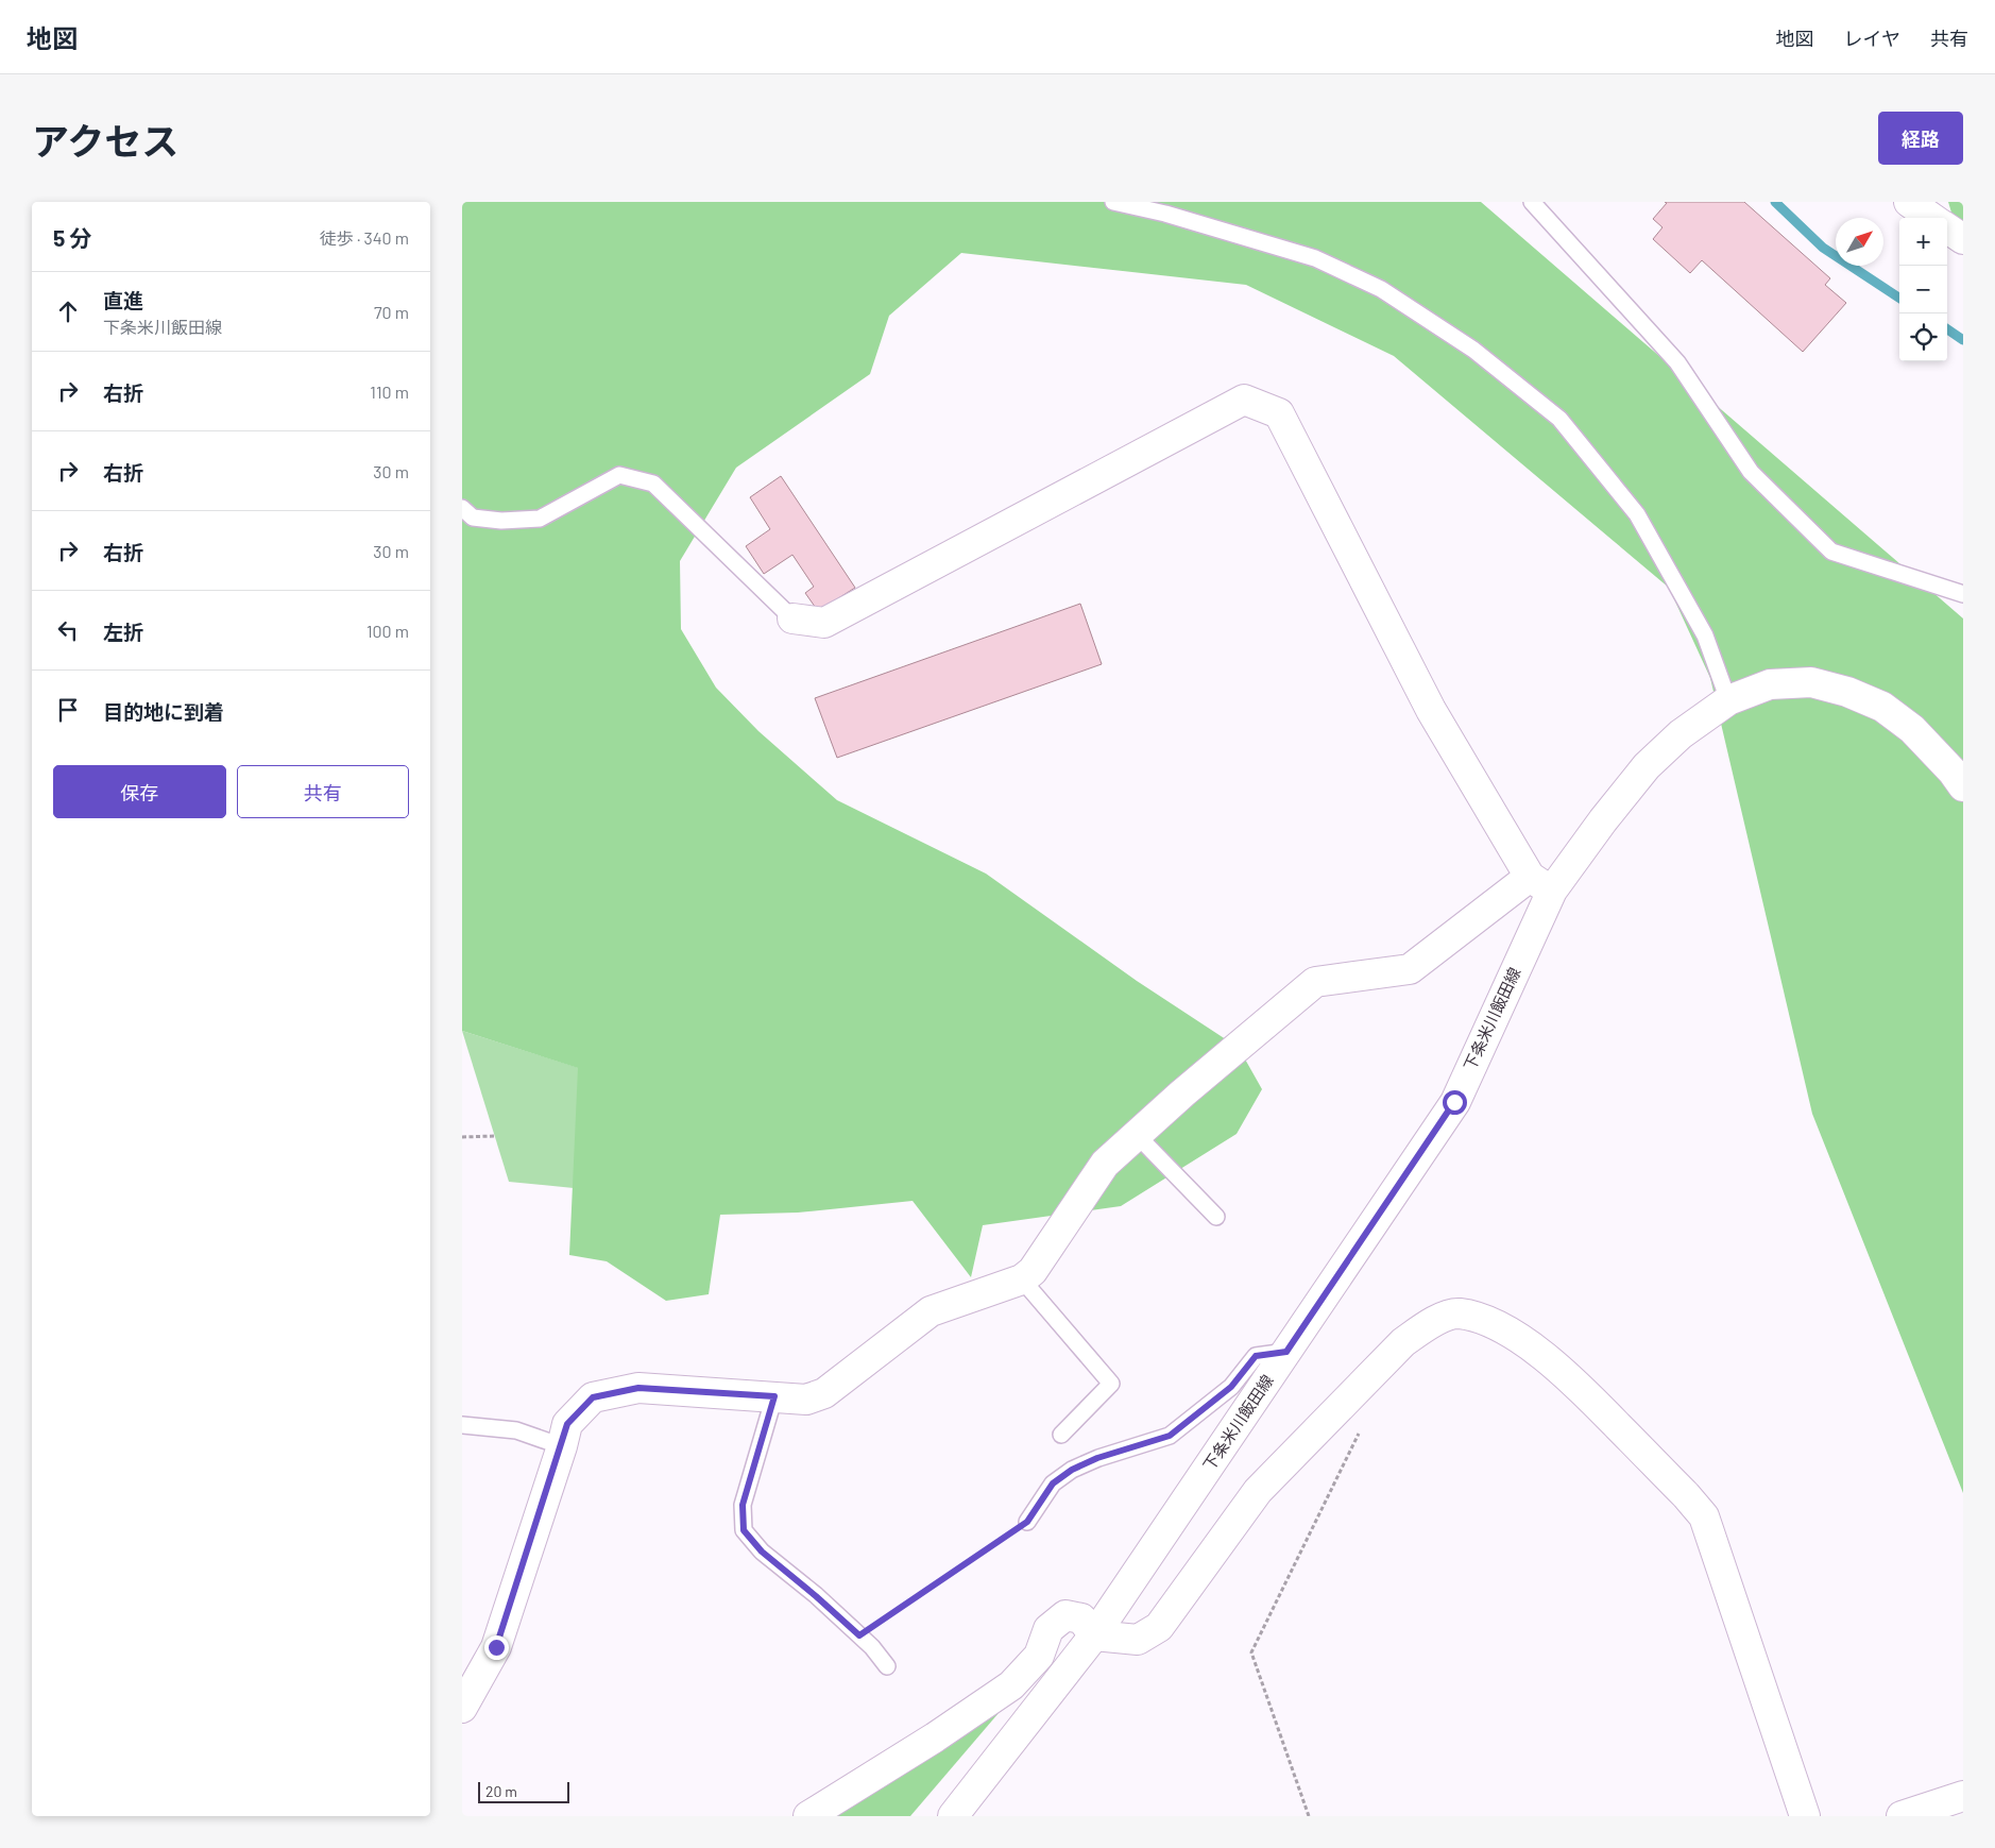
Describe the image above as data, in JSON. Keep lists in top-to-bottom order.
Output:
{
  "streets": {
    "street": ["下条米川飯田線"]
  },
  "scale_bar": "20 m",
  "north": "top right",
  "page": {
    "header": "地図",
    "nav": ["地図", "レイヤ", "共有"],
    "title": "アクセス",
    "buttons": [
      "経路",
      ["保存", "共有"]
    ],
    "heading": ["5 分", "徒歩 · 340 m"],
    "map_buttons": ["+", "−"],
    "list": [
      ["直進", "下条米川飯田線", "70 m"],
      ["右折", "110 m"],
      ["右折", "30 m"],
      ["右折", "30 m"],
      ["左折", "100 m"],
      "目的地に到着"
    ],
    "scale": "20 m"
  }
}
